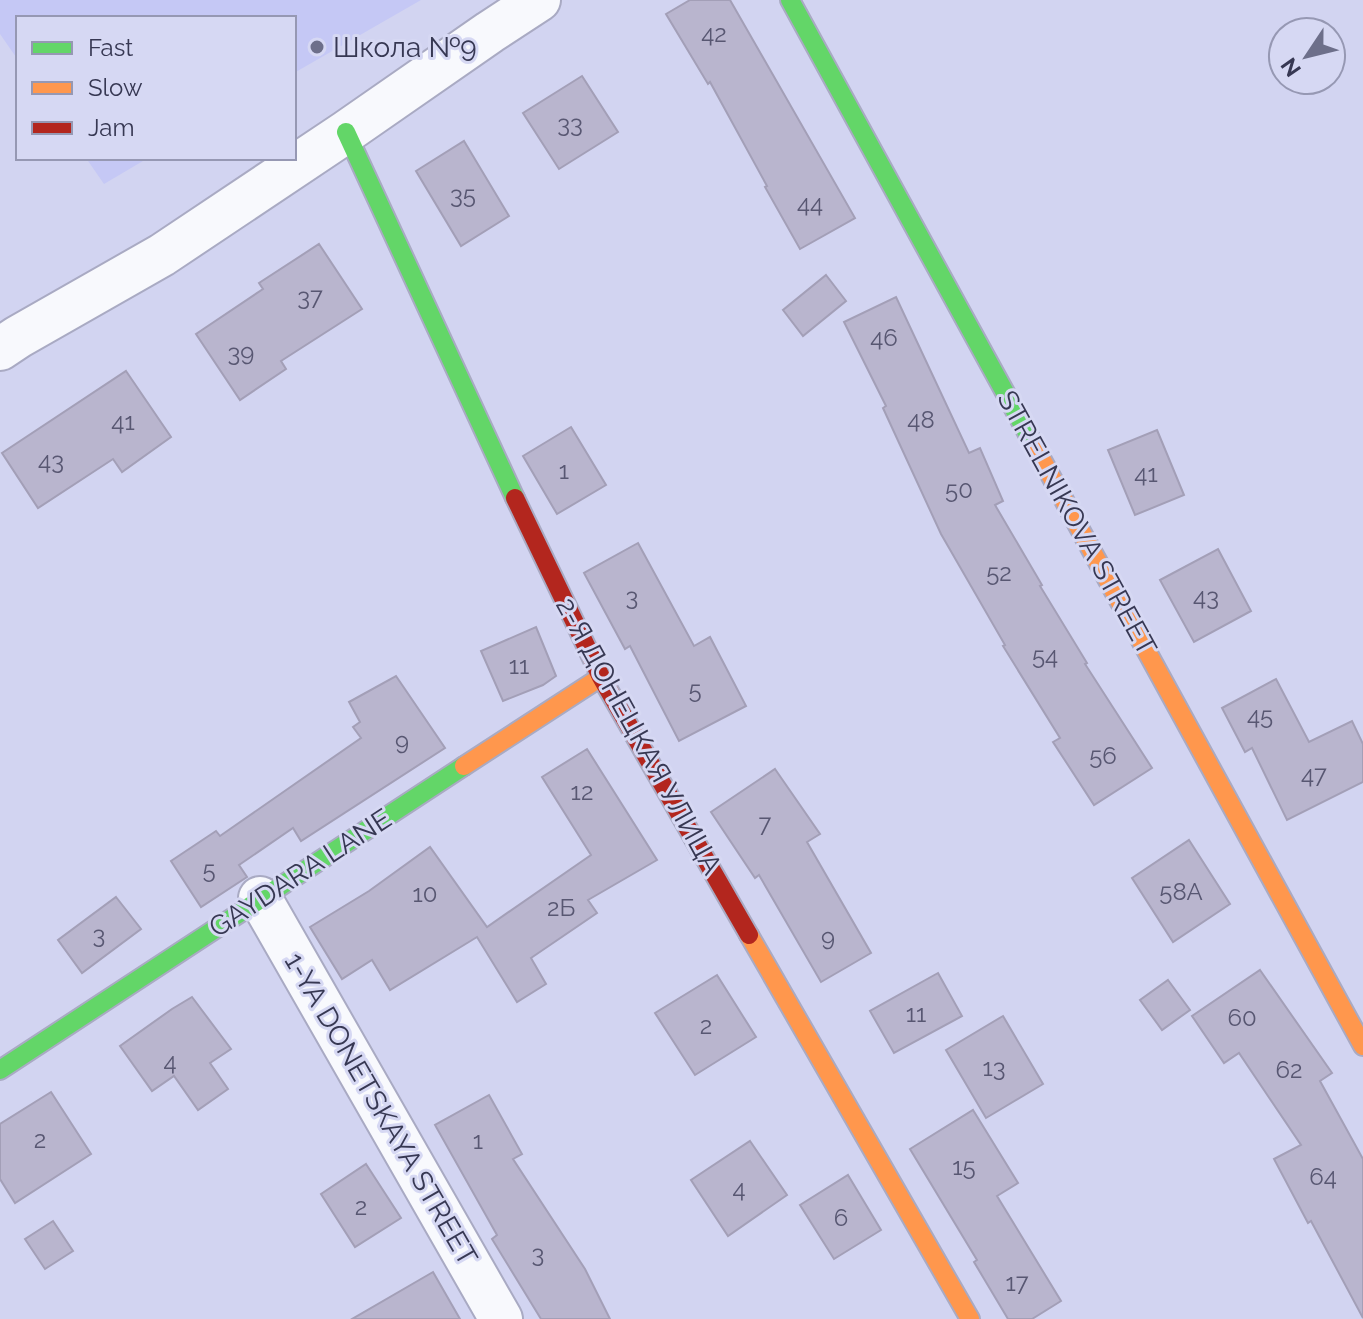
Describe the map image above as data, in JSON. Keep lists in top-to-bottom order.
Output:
{
  "streets": {
    "street": [
      "STRELNIKOVA STREET",
      "2-Я ДОНЕЦКАЯ УЛИЦА",
      "GAYDARA LANE",
      "1-YA DONETSKAYA STREET"
    ]
  },
  "crossings": [
    ["2-Я ДОНЕЦКАЯ УЛИЦА", "GAYDARA LANE"],
    ["GAYDARA LANE", "1-YA DONETSKAYA STREET"]
  ],
  "places": ["Школа №9"],
  "house_numbers": [
    "42",
    "33",
    "35",
    "44",
    "37",
    "46",
    "39",
    "48",
    "41",
    "43",
    "1",
    "41",
    "50",
    "52",
    "3",
    "43",
    "54",
    "11",
    "5",
    "45",
    "9",
    "56",
    "47",
    "12",
    "7",
    "5",
    "58А",
    "10",
    "2Б",
    "3",
    "9",
    "11",
    "60",
    "2",
    "4",
    "13",
    "62",
    "2",
    "1",
    "15",
    "64",
    "4",
    "2",
    "6",
    "3",
    "17"
  ],
  "legend": ["Fast", "Slow", "Jam"],
  "north": "bottom left"
}
